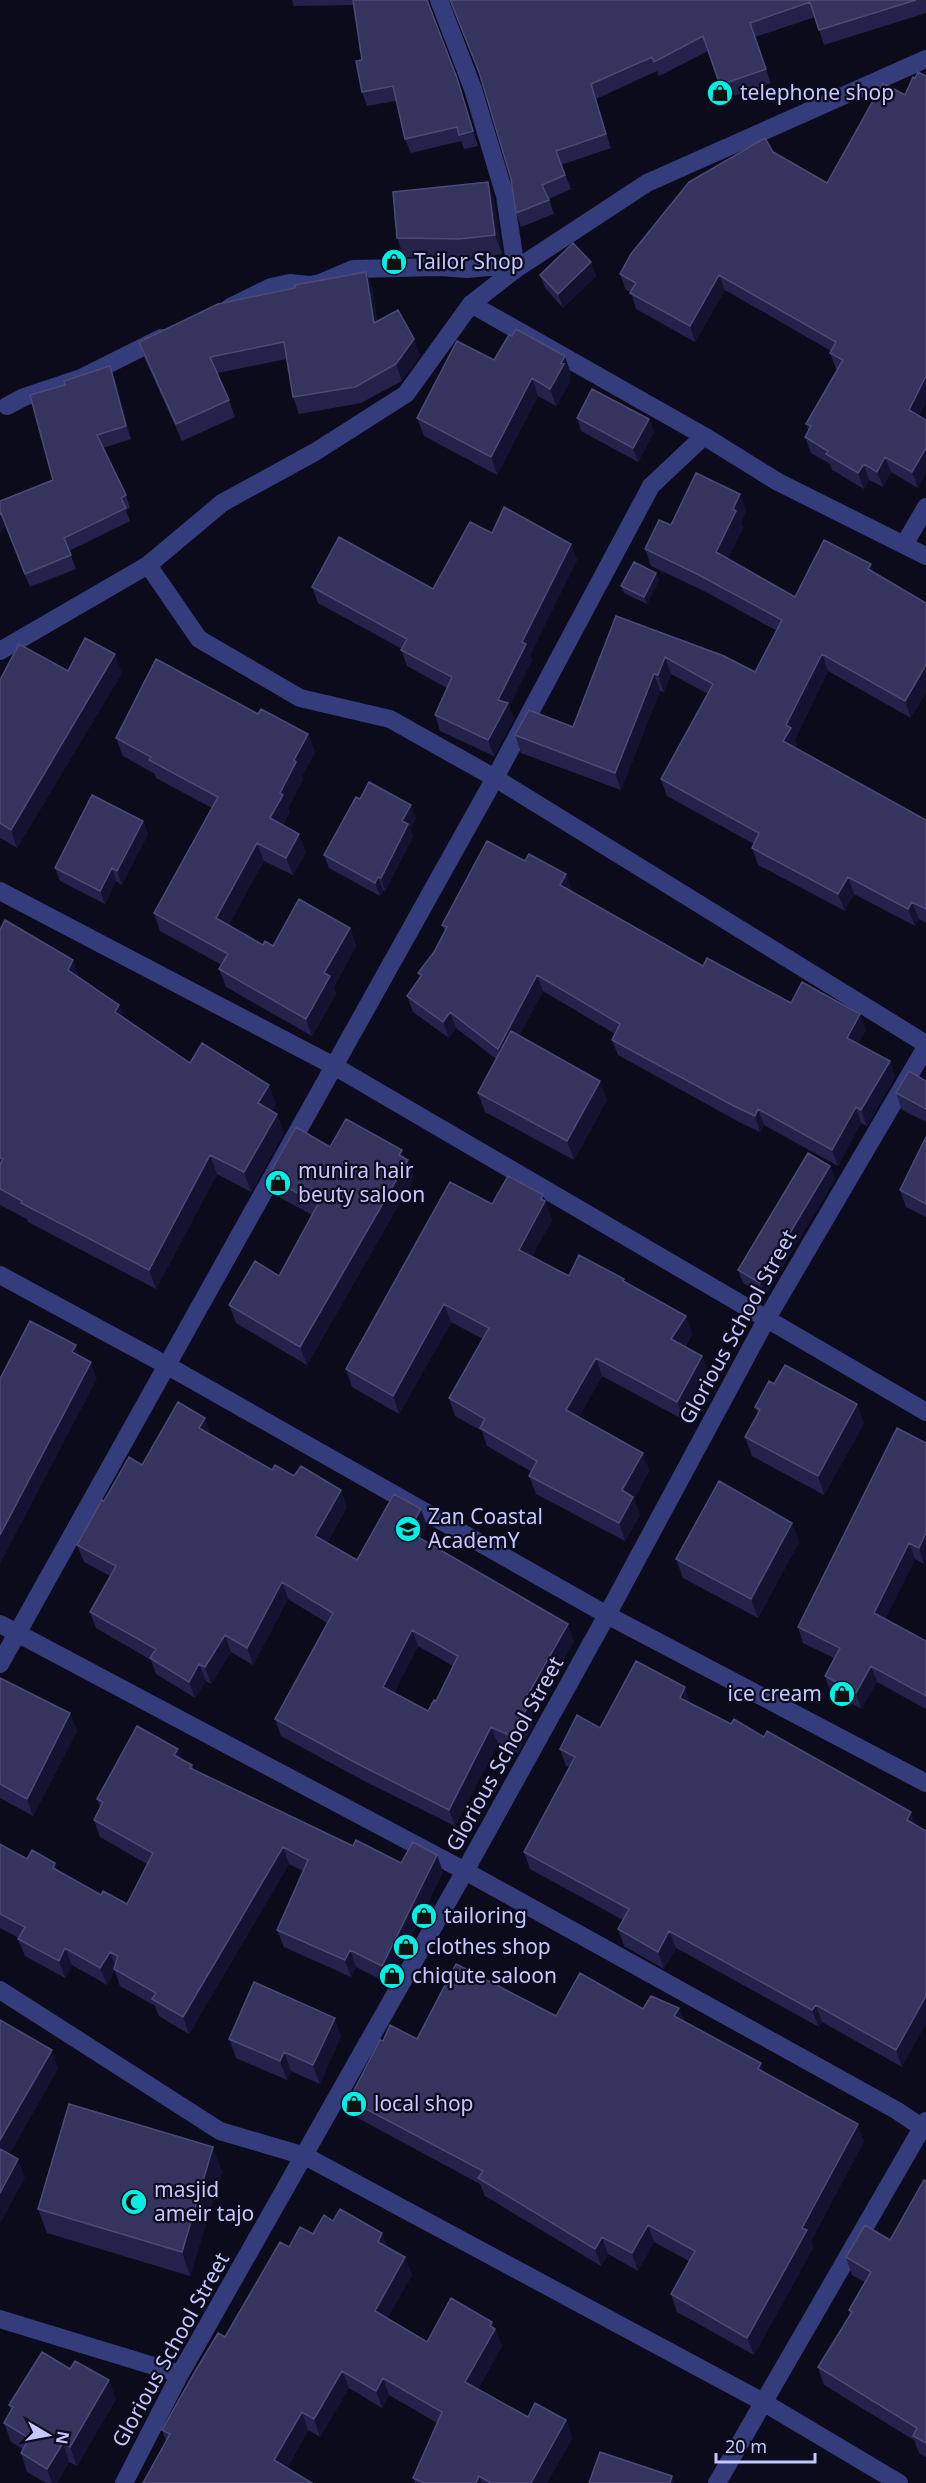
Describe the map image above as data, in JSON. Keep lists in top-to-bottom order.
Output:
{
  "streets": {
    "street": ["Glorious School Street"]
  },
  "places": {
    "shop": [
      "telephone shop",
      "Tailor Shop",
      "munira hair beuty saloon",
      "ice cream",
      "tailoring",
      "clothes shop",
      "chiqute saloon",
      "local shop"
    ],
    "school or university": ["Zan Coastal AcademY"],
    "mosque": ["masjid ameir tajo"]
  },
  "scale_bar": "20 m",
  "north": "right"
}
